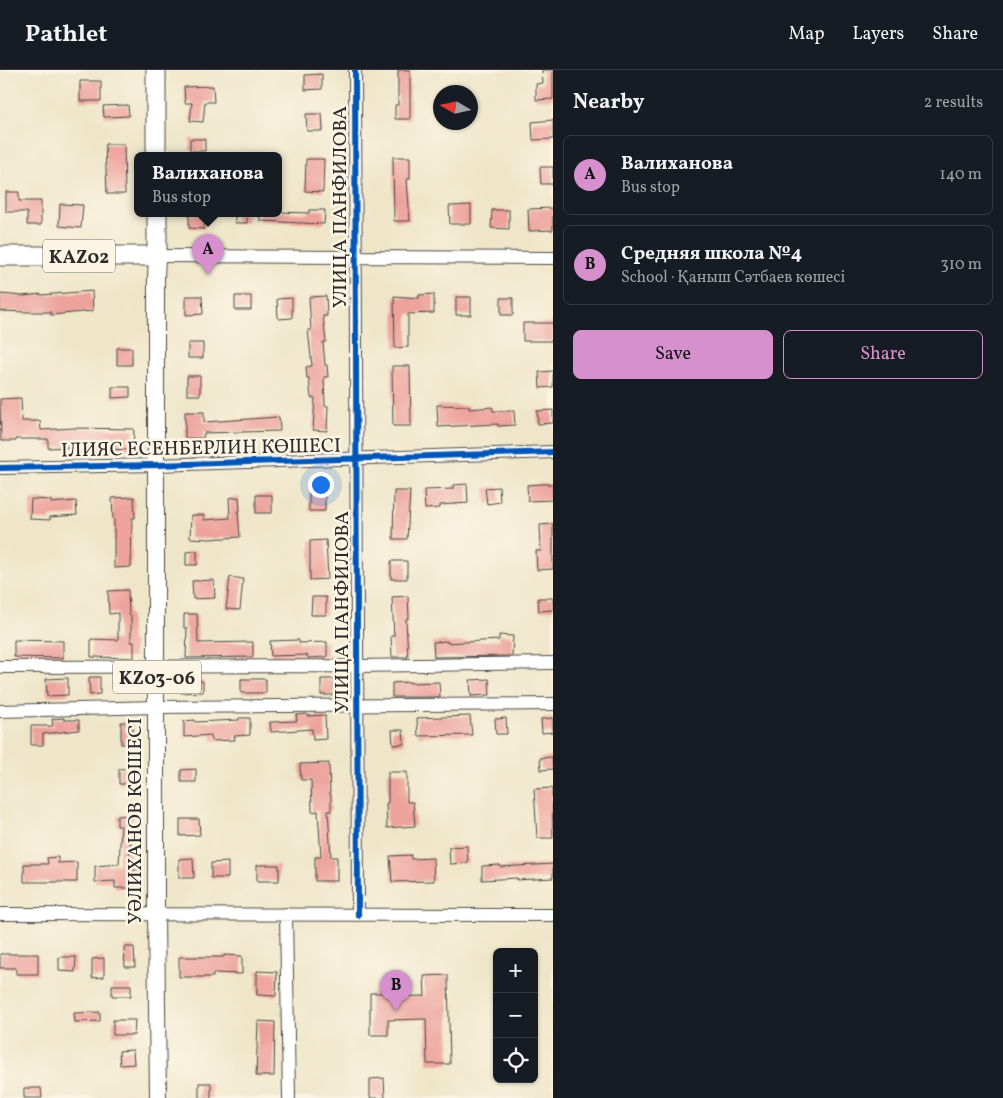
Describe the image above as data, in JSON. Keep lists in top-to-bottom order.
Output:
{
  "streets": {
    "highway": ["KАZ02", "УӘЛИХАНОВ КӨШЕСІ"],
    "main road": ["KZ03-06"],
    "street": ["УЛИЦА ПАНФИЛОВА", "ІЛИЯС ЕСЕНБЕРЛИН КӨШЕСІ"]
  },
  "crossings": [
    ["УЛИЦА ПАНФИЛОВА", "ІЛИЯС ЕСЕНБЕРЛИН КӨШЕСІ"],
    ["KАZ02", "УӘЛИХАНОВ КӨШЕСІ"],
    ["ІЛИЯС ЕСЕНБЕРЛИН КӨШЕСІ", "УӘЛИХАНОВ КӨШЕСІ"]
  ],
  "north": "left",
  "page": {
    "header": "Pathlet",
    "nav": ["Map", "Layers", "Share"],
    "heading": ["Nearby", "2 results"],
    "list": [
      {
        "mark": "A",
        "name": "Валиханова",
        "note": "Bus stop",
        "value": "140 m"
      },
      {
        "mark": "B",
        "name": "Средняя школа №4",
        "note": "School · Қаныш Сәтбаев көшесі",
        "value": "310 m"
      }
    ],
    "popup": ["Валиханова", "Bus stop"],
    "pins": ["A", "B"],
    "buttons": ["Save", "Share"],
    "map_buttons": ["+", "−"]
  }
}
